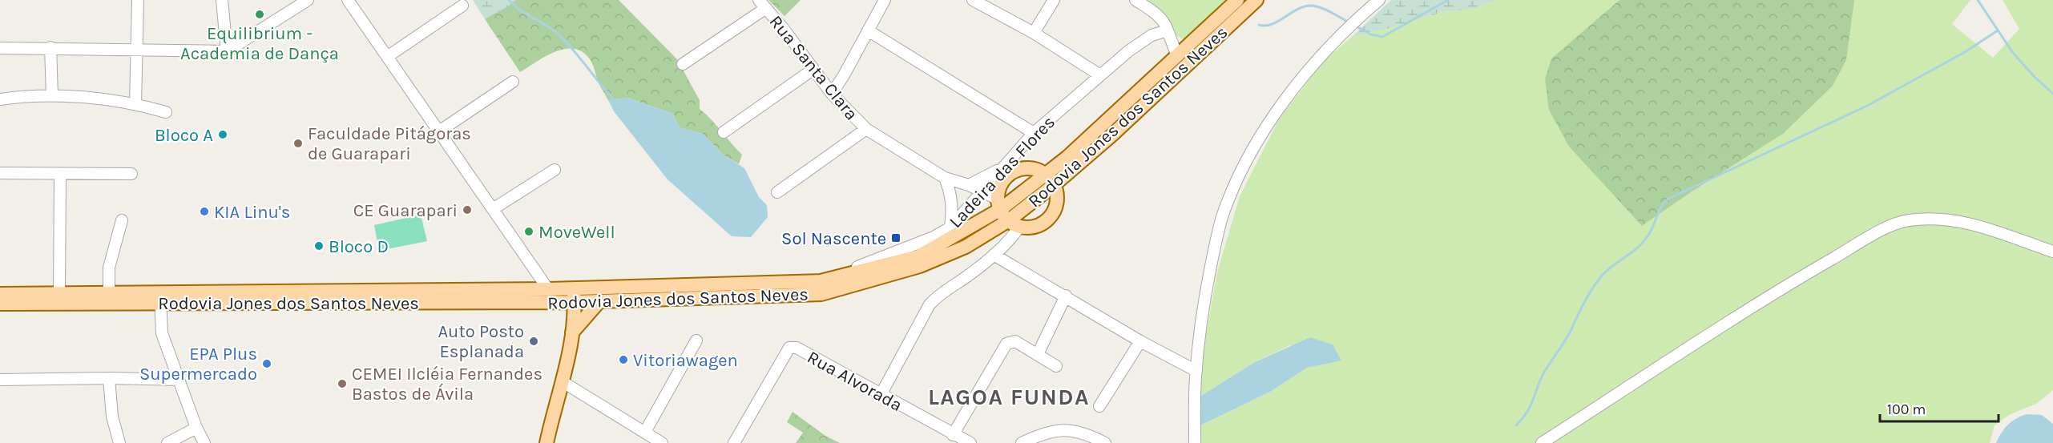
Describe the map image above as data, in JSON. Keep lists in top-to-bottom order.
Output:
{
  "streets": {
    "main road": ["Rodovia Jones dos Santos Neves"],
    "street": ["Rua Santa Clara", "Ladeira das Flores", "Rua Alvorada"]
  },
  "crossings": [
    ["Rua Santa Clara", "Rodovia Jones dos Santos Neves"],
    ["Rua Santa Clara", "Ladeira das Flores"],
    ["Rodovia Jones dos Santos Neves", "Ladeira das Flores"]
  ],
  "districts": ["LAGOA FUNDA"],
  "places": {
    "other": [
      "Equilibrium - Academia de Dança",
      "Bloco A",
      "Faculdade Pitágoras de Guarapari",
      "CE Guarapari",
      "KIA Linu's",
      "MoveWell",
      "Bloco D",
      "Auto Posto Esplanada",
      "Vitoriawagen",
      "EPA Plus Supermercado",
      "CEMEI Ilcléia Fernandes Bastos de Ávila"
    ],
    "transit": ["Sol Nascente"]
  },
  "scale_bar": "100 m"
}
